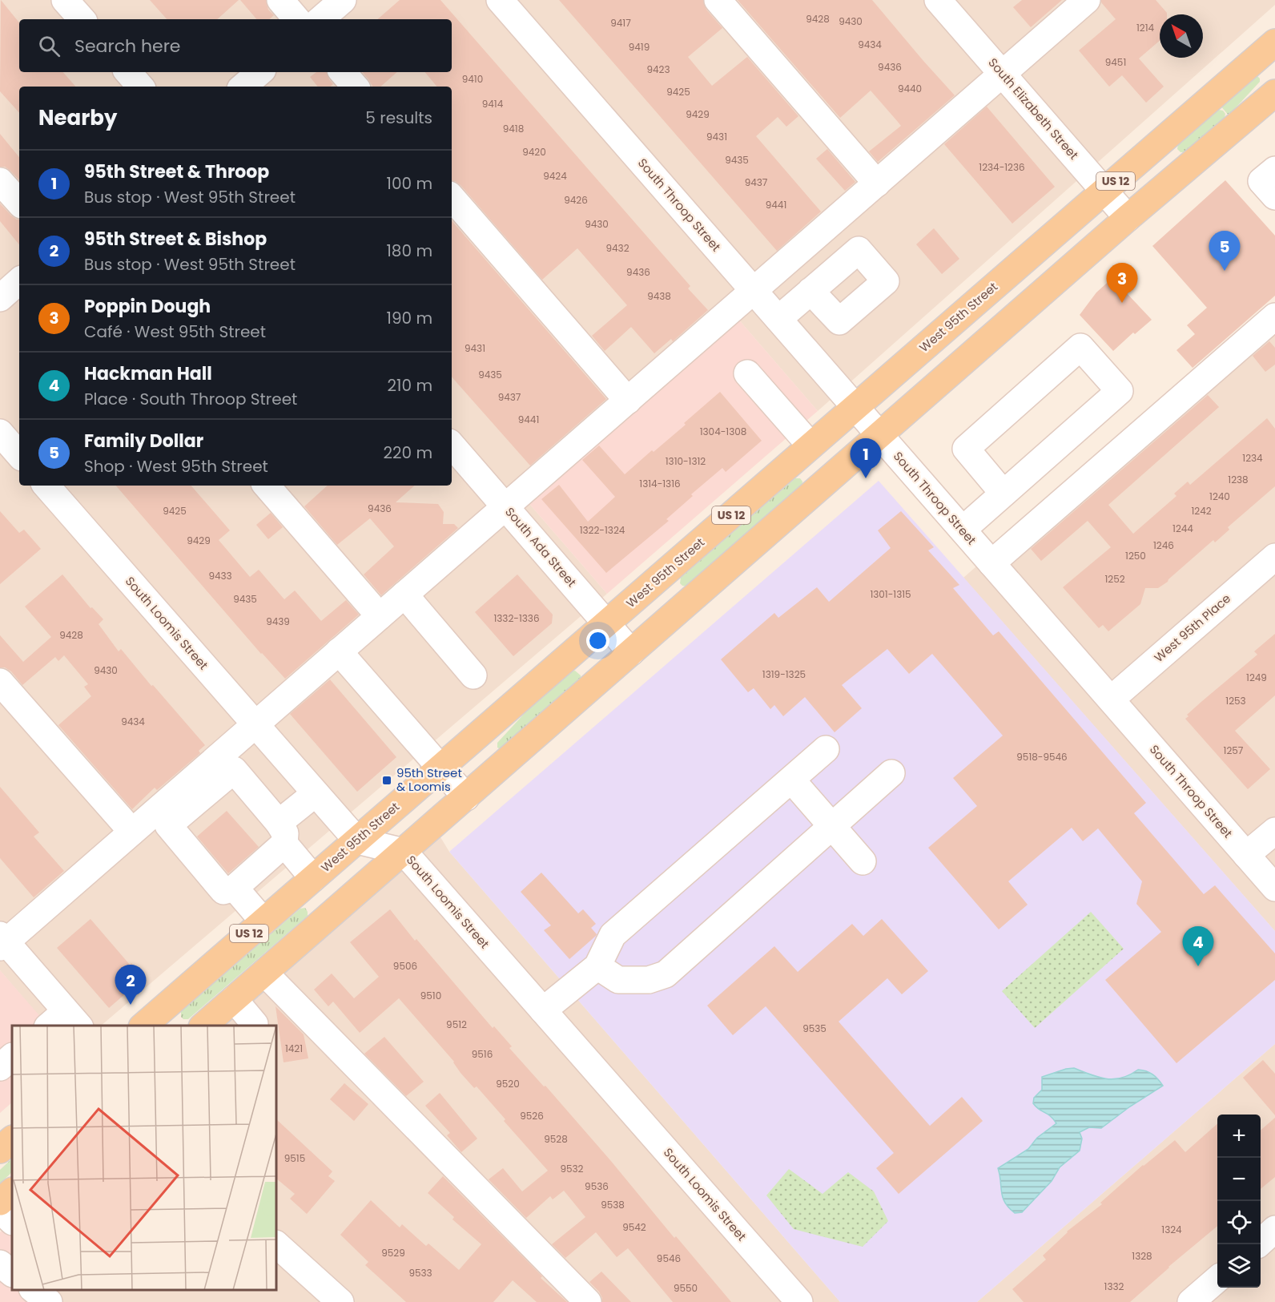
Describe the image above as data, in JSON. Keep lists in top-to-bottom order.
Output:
{
  "streets": {
    "main road": ["US 12", "West 95th Street"],
    "street": [
      "South Elizabeth Street",
      "South Throop Street",
      "South Ada Street",
      "South Loomis Street",
      "West 95th Place"
    ]
  },
  "crossings": [
    ["South Elizabeth Street", "US 12"],
    ["South Elizabeth Street", "West 95th Street"],
    ["US 12", "South Throop Street"],
    ["US 12", "South Ada Street"],
    ["US 12", "South Loomis Street"],
    ["South Throop Street", "West 95th Street"],
    ["South Throop Street", "West 95th Place"],
    ["West 95th Street", "South Ada Street"],
    ["West 95th Street", "South Loomis Street"]
  ],
  "places": {
    "transit": ["95th Street & Loomis"]
  },
  "house_numbers": [
    "9428",
    "9430",
    "9417",
    "1214",
    "9434",
    "9419",
    "9451",
    "9436",
    "9423",
    "9410",
    "9440",
    "9425",
    "9414",
    "9429",
    "9418",
    "9431",
    "9420",
    "9435",
    "1234-1236",
    "9424",
    "9437",
    "9426",
    "9441",
    "9430",
    "9432",
    "9436",
    "9438",
    "9431",
    "9435",
    "9437",
    "9441",
    "1304-1308",
    "1234",
    "1310-1312",
    "1238",
    "1314-1316",
    "1240",
    "9436",
    "9425",
    "1242",
    "1244",
    "1322-1324",
    "9429",
    "1246",
    "1250",
    "9433",
    "1252",
    "1301-1315",
    "9435",
    "1332-1336",
    "9439",
    "9428",
    "9430",
    "1319-1325",
    "1249",
    "1253",
    "9434",
    "1257",
    "9518-9546",
    "9506",
    "9510",
    "9512",
    "9535",
    "1421",
    "9516",
    "9520",
    "9526",
    "9528",
    "9515",
    "9532",
    "9536",
    "9538",
    "9542",
    "1324",
    "9529",
    "1328",
    "9546",
    "9533",
    "1332",
    "9550"
  ],
  "north": "top left",
  "page": {
    "search": "Search here",
    "heading": ["Nearby", "5 results"],
    "list": [
      {
        "mark": "1",
        "name": "95th Street & Throop",
        "note": "Bus stop · West 95th Street",
        "value": "100 m"
      },
      {
        "mark": "2",
        "name": "95th Street & Bishop",
        "note": "Bus stop · West 95th Street",
        "value": "180 m"
      },
      {
        "mark": "3",
        "name": "Poppin Dough",
        "note": "Café · West 95th Street",
        "value": "190 m"
      },
      {
        "mark": "4",
        "name": "Hackman Hall",
        "note": "Place · South Throop Street",
        "value": "210 m"
      },
      {
        "mark": "5",
        "name": "Family Dollar",
        "note": "Shop · West 95th Street",
        "value": "220 m"
      }
    ],
    "pins": [
      "5",
      "3",
      "1",
      "4",
      "2"
    ],
    "map_buttons": ["+", "−"]
  }
}
